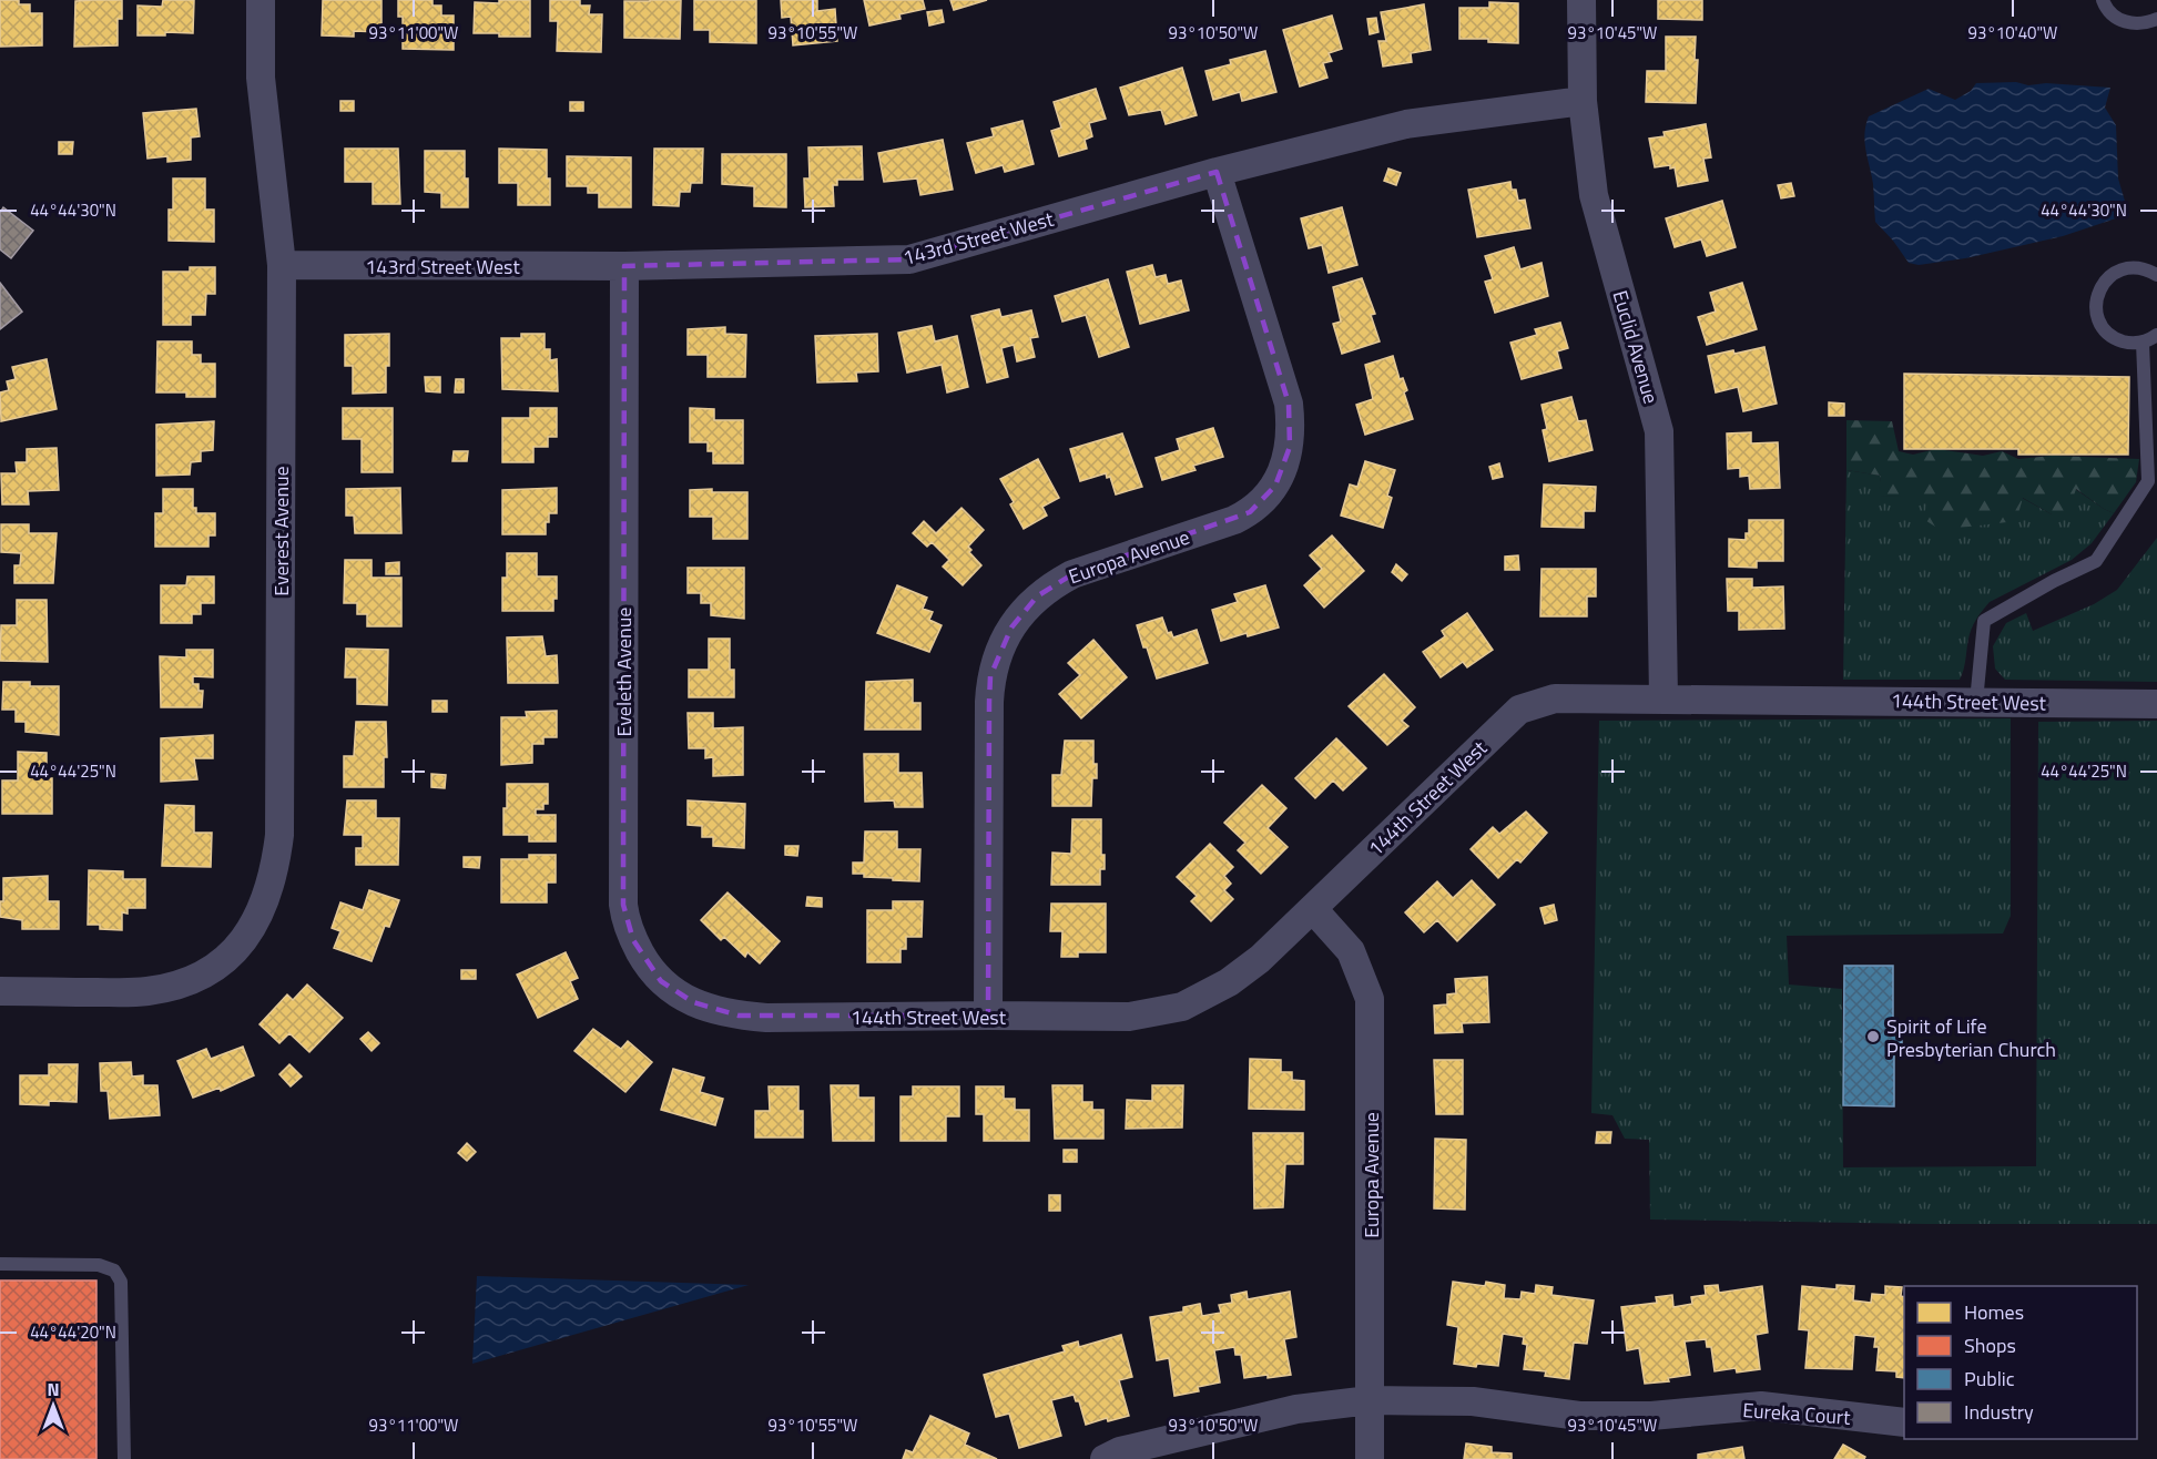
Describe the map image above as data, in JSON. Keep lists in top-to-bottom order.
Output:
{
  "streets": {
    "street": [
      "143rd Street West",
      "Euclid Avenue",
      "Everest Avenue",
      "Europa Avenue",
      "Eveleth Avenue",
      "144th Street West",
      "Eureka Court"
    ]
  },
  "crossings": [
    ["143rd Street West", "Euclid Avenue"],
    ["143rd Street West", "Everest Avenue"],
    ["143rd Street West", "Europa Avenue"],
    ["143rd Street West", "Eveleth Avenue"],
    ["Euclid Avenue", "144th Street West"],
    ["Europa Avenue", "144th Street West"],
    ["Europa Avenue", "Eureka Court"],
    ["Eveleth Avenue", "144th Street West"]
  ],
  "places": ["Spirit of Life Presbyterian Church"],
  "legend": [
    "Homes",
    "Shops",
    "Public",
    "Industry"
  ],
  "north": "top",
  "coordinates": [
    "93°11'00\"W",
    "93°10'55\"W",
    "93°10'50\"W",
    "93°10'45\"W",
    "93°10'40\"W",
    "44°44'30\"N",
    "44°44'25\"N",
    "44°44'20\"N"
  ]
}
